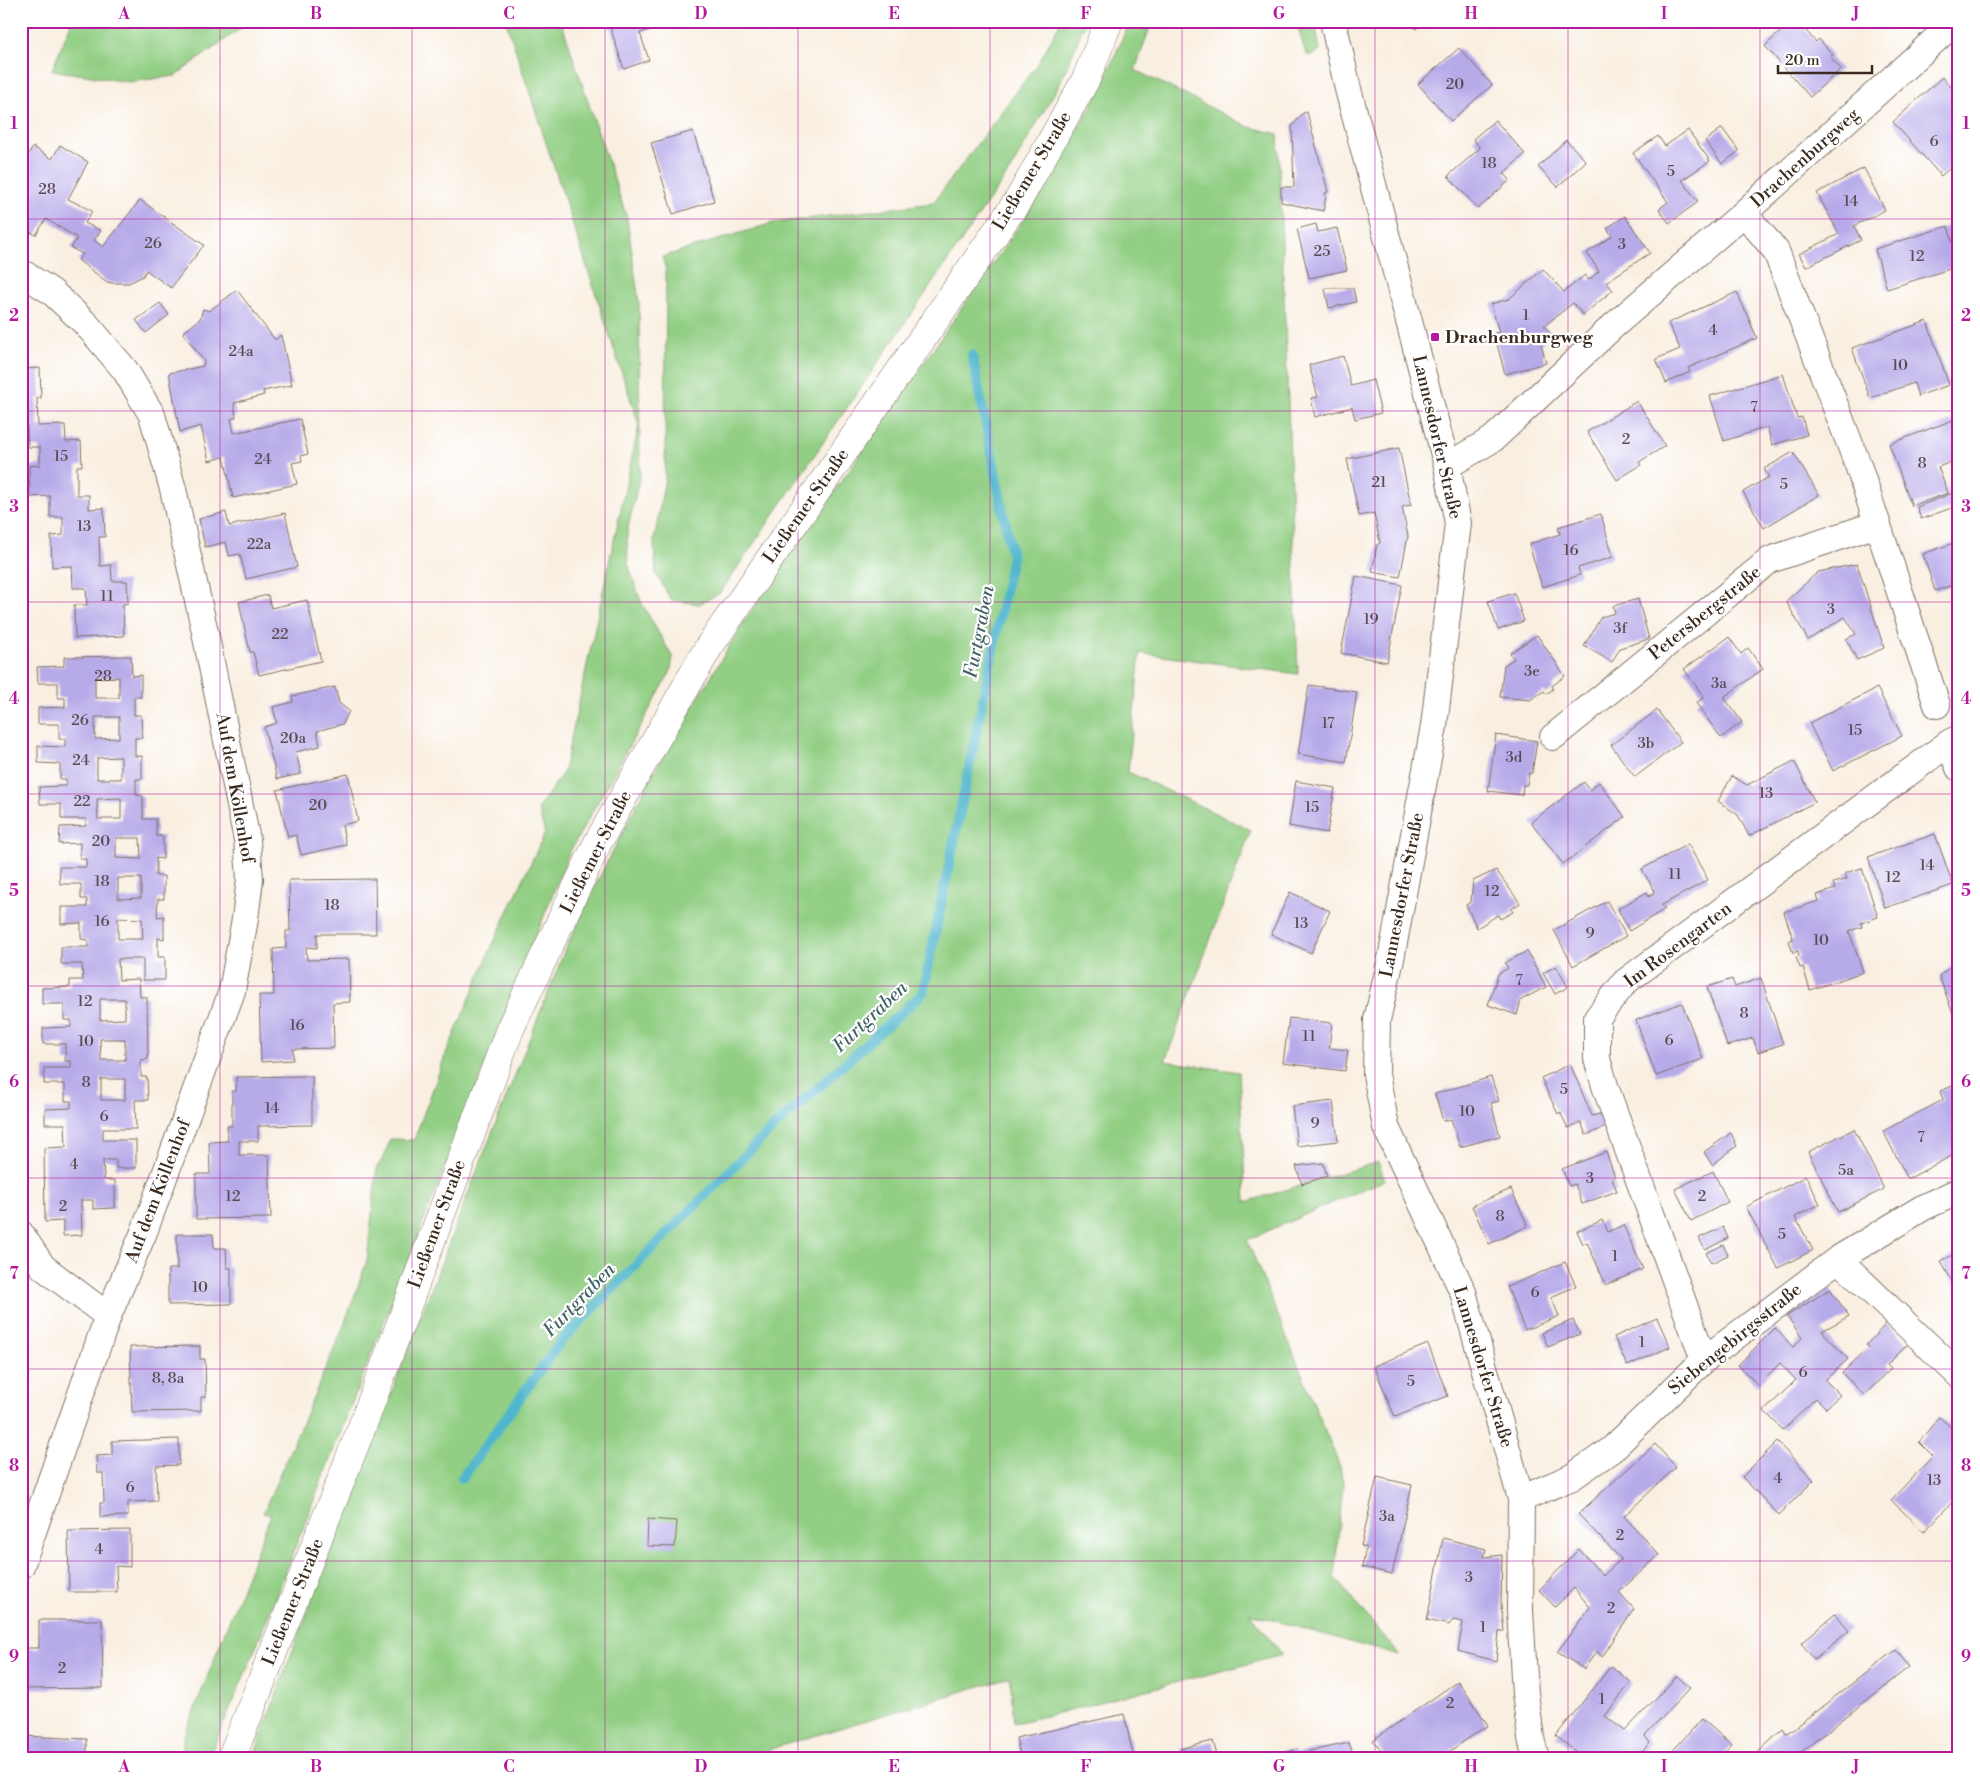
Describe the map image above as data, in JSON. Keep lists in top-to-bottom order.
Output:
{
  "streets": {
    "street": [
      "Drachenburgweg",
      "Ließemer Straße",
      "Lannesdorfer Straße",
      "Petersbergstraße",
      "Auf dem Köllenhof",
      "Im Rosengarten",
      "Siebengebirgsstraße"
    ]
  },
  "crossings": [
    ["Drachenburgweg", "Lannesdorfer Straße"],
    ["Lannesdorfer Straße", "Siebengebirgsstraße"],
    ["Im Rosengarten", "Siebengebirgsstraße"]
  ],
  "water": ["Furtgraben"],
  "places": {
    "transit": ["Drachenburgweg"]
  },
  "house_numbers": [
    "20",
    "6",
    "18",
    "5",
    "28",
    "14",
    "26",
    "3",
    "25",
    "12",
    "1",
    "4",
    "24a",
    "10",
    "7",
    "2",
    "15",
    "24",
    "8",
    "21",
    "5",
    "13",
    "22a",
    "16",
    "11",
    "3",
    "19",
    "3f",
    "22",
    "3e",
    "28",
    "3a",
    "26",
    "17",
    "15",
    "20a",
    "3b",
    "3d",
    "24",
    "13",
    "22",
    "20",
    "15",
    "20",
    "14",
    "11",
    "12",
    "18",
    "12",
    "18",
    "16",
    "13",
    "9",
    "10",
    "7",
    "12",
    "8",
    "16",
    "11",
    "6",
    "10",
    "8",
    "5",
    "14",
    "10",
    "6",
    "9",
    "7",
    "4",
    "5a",
    "3",
    "12",
    "2",
    "2",
    "8",
    "5",
    "1",
    "10",
    "6",
    "1",
    "6",
    "8, 8a",
    "5",
    "4",
    "13",
    "6",
    "3a",
    "2",
    "4",
    "3",
    "2",
    "1",
    "2",
    "1",
    "2"
  ],
  "scale_bar": "20 m",
  "grid": {
    "columns": [
      "A",
      "B",
      "C",
      "D",
      "E",
      "F",
      "G",
      "H",
      "I",
      "J"
    ],
    "rows": [
      "1",
      "2",
      "3",
      "4",
      "5",
      "6",
      "7",
      "8",
      "9"
    ]
  }
}
